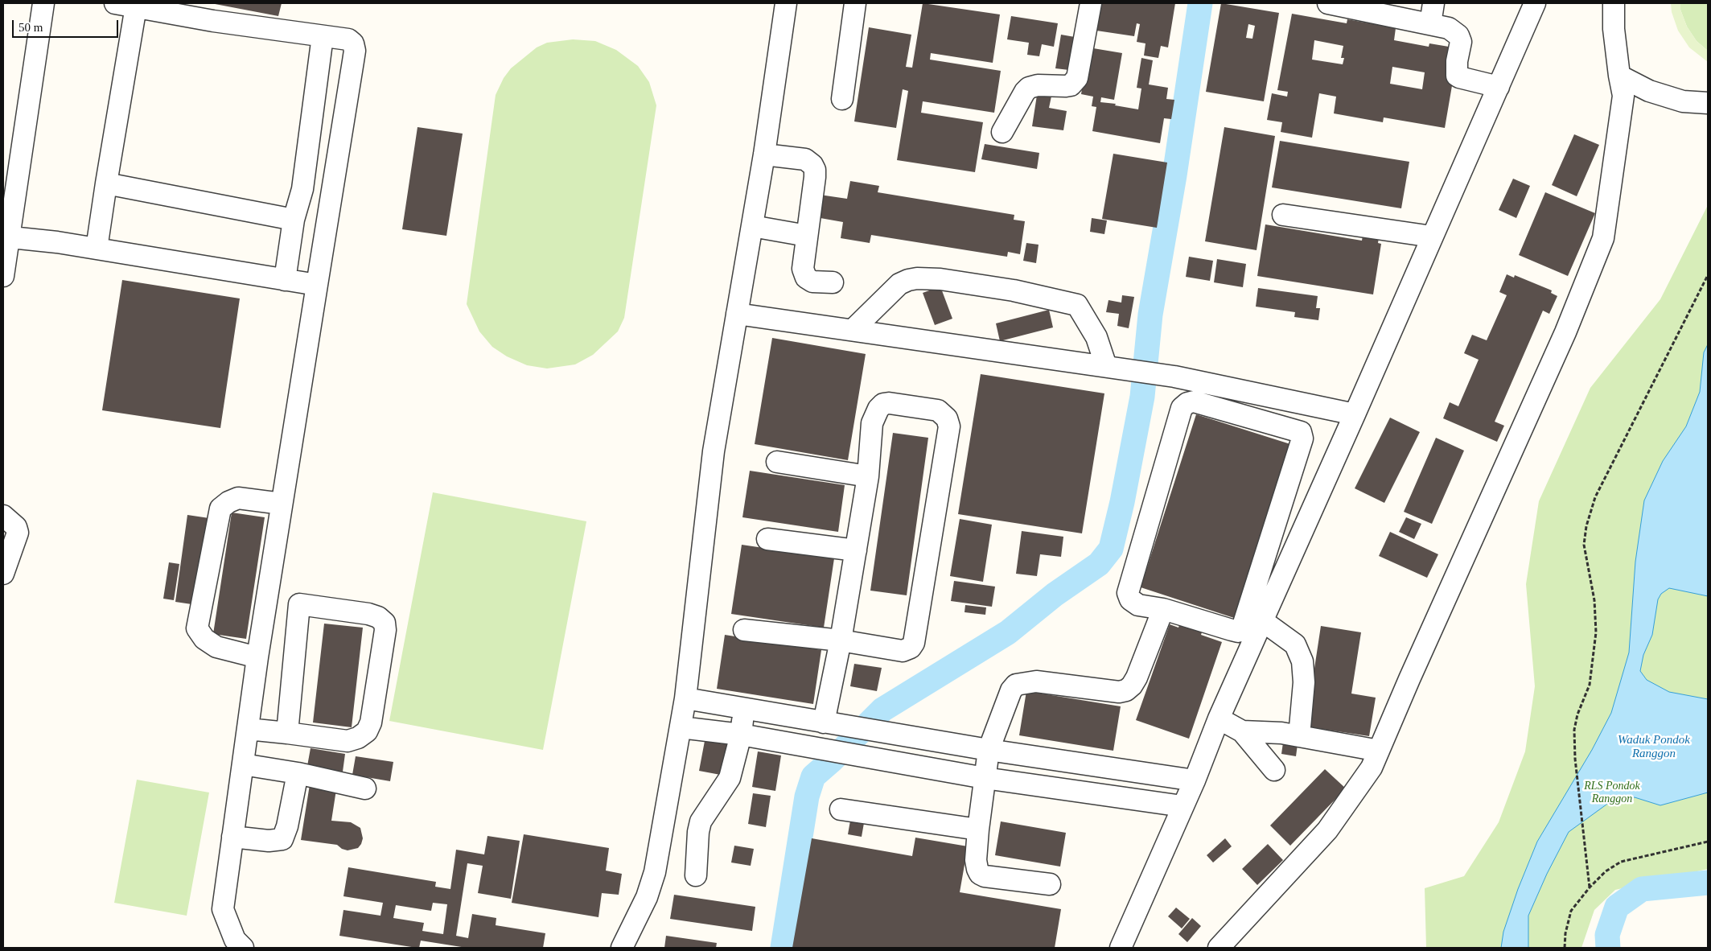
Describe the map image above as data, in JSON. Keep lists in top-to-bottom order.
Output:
{
  "water": ["Waduk Pondok Ranggon"],
  "parks": ["RLS Pondok Ranggon"],
  "scale_bar": "50 m"
}
